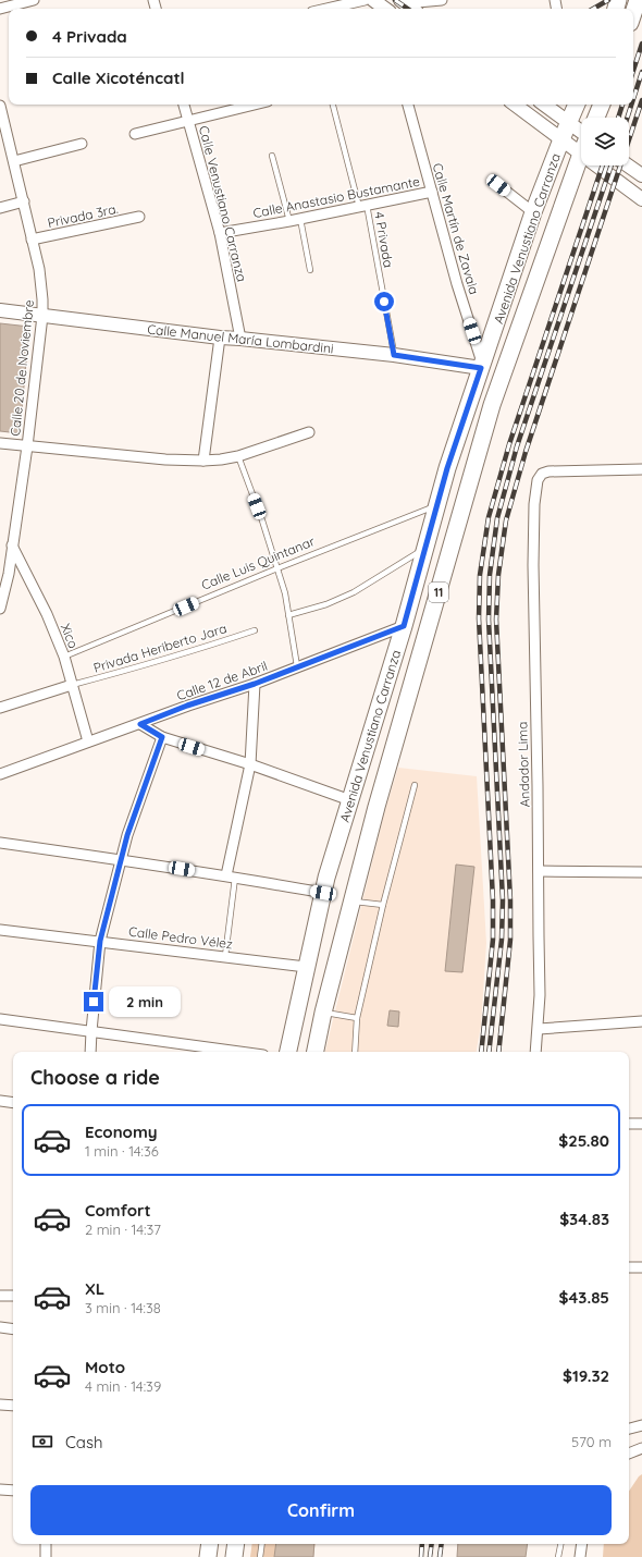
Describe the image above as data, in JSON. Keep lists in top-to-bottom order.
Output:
{
  "streets": {
    "main road": ["Avenida Venustiano Carranza", "11"],
    "street": [
      "Calle Anastasio Bustamante",
      "Calle Venustiano Carranza",
      "Privada 3ra.",
      "Calle Martín de Zavala",
      "Calle Manuel María Lombardini",
      "Calle 20 de Noviembre",
      "Xico",
      "Calle 12 de Abril",
      "Andador Lima",
      "Calle Pedro Vélez"
    ],
    "lane": ["4 Privada", "Calle Luis Quintanar", "Privada Heriberto Jara"]
  },
  "crossings": [
    ["Calle Anastasio Bustamante", "Calle Venustiano Carranza"],
    ["Calle Anastasio Bustamante", "Calle Martín de Zavala"],
    ["Calle Anastasio Bustamante", "4 Privada"],
    ["Calle Venustiano Carranza", "Calle Manuel María Lombardini"],
    ["Privada 3ra.", "Calle 20 de Noviembre"],
    ["Calle Martín de Zavala", "Avenida Venustiano Carranza"],
    ["Calle Martín de Zavala", "Calle Manuel María Lombardini"],
    ["Avenida Venustiano Carranza", "Calle Manuel María Lombardini"],
    ["Avenida Venustiano Carranza", "Calle Luis Quintanar"],
    ["Avenida Venustiano Carranza", "Calle 12 de Abril"],
    ["Avenida Venustiano Carranza", "Calle Pedro Vélez"],
    ["4 Privada", "Calle Manuel María Lombardini"],
    ["Calle Manuel María Lombardini", "Calle 20 de Noviembre"],
    ["Calle 20 de Noviembre", "Xico"],
    ["Calle Luis Quintanar", "Xico"],
    ["Xico", "Privada Heriberto Jara"],
    ["Xico", "Calle 12 de Abril"]
  ],
  "page": {
    "banner": ["4 Privada", "Calle Xicoténcatl"],
    "bubble": "2 min",
    "heading": "Choose a ride",
    "list": [
      {
        "name": "Economy",
        "note": "1 min · 14:36",
        "value": "$25.80"
      },
      {
        "name": "Comfort",
        "note": "2 min · 14:37",
        "value": "$34.83"
      },
      {
        "name": "XL",
        "note": "3 min · 14:38",
        "value": "$43.85"
      },
      {
        "name": "Moto",
        "note": "4 min · 14:39",
        "value": "$19.32"
      }
    ],
    "pay": ["Cash", "570 m"],
    "buttons": "Confirm"
  }
}
